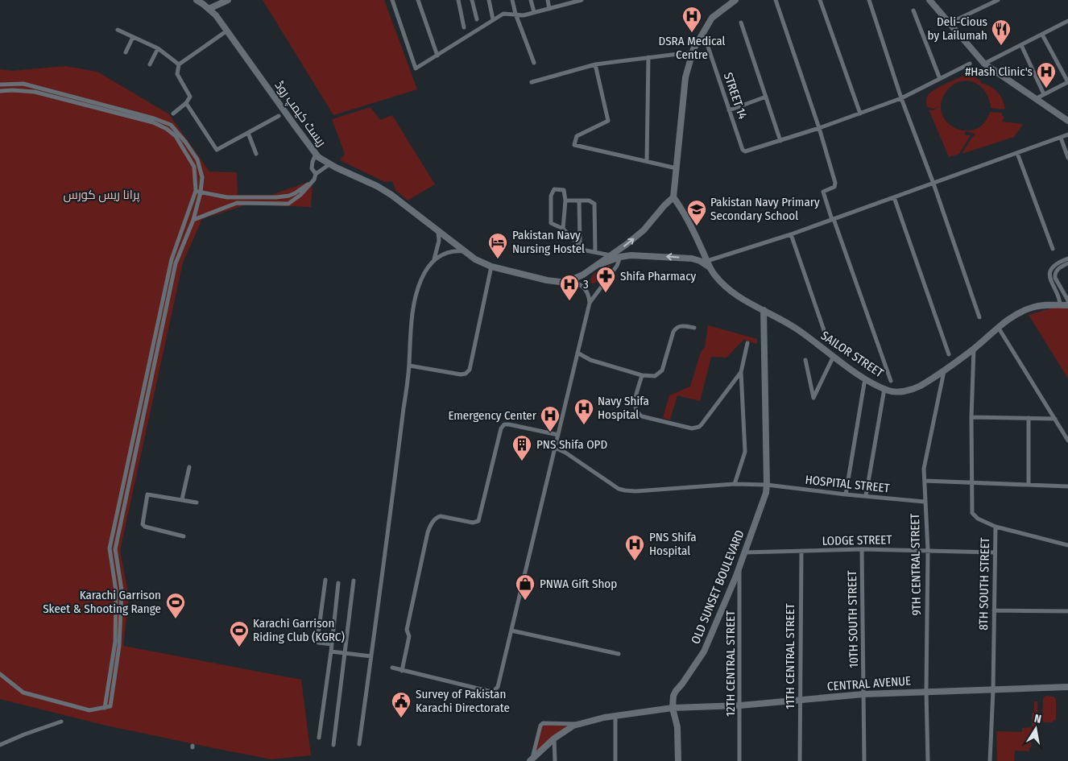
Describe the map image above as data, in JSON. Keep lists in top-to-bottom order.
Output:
{
  "streets": {
    "street": [
      "STREET 14",
      "ریسٹ کیمپ روڈ",
      "SAILOR STREET",
      "HOSPITAL STREET",
      "LODGE STREET",
      "9TH CENTRAL STREET",
      "8TH SOUTH STREET",
      "OLD SUNSET BOULEVARD",
      "10TH SOUTH STREET",
      "11TH CENTRAL STREET",
      "12TH CENTRAL STREET",
      "CENTRAL AVENUE"
    ]
  },
  "crossings": [
    ["SAILOR STREET", "9TH CENTRAL STREET"],
    ["SAILOR STREET", "8TH SOUTH STREET"],
    ["SAILOR STREET", "OLD SUNSET BOULEVARD"],
    ["HOSPITAL STREET", "9TH CENTRAL STREET"],
    ["HOSPITAL STREET", "OLD SUNSET BOULEVARD"],
    ["LODGE STREET", "9TH CENTRAL STREET"],
    ["LODGE STREET", "8TH SOUTH STREET"],
    ["LODGE STREET", "OLD SUNSET BOULEVARD"],
    ["LODGE STREET", "10TH SOUTH STREET"],
    ["LODGE STREET", "11TH CENTRAL STREET"],
    ["9TH CENTRAL STREET", "CENTRAL AVENUE"],
    ["8TH SOUTH STREET", "CENTRAL AVENUE"],
    ["OLD SUNSET BOULEVARD", "12TH CENTRAL STREET"],
    ["OLD SUNSET BOULEVARD", "CENTRAL AVENUE"],
    ["10TH SOUTH STREET", "CENTRAL AVENUE"],
    ["11TH CENTRAL STREET", "CENTRAL AVENUE"],
    ["12TH CENTRAL STREET", "CENTRAL AVENUE"]
  ],
  "parks": ["پرانا ریس کورس"],
  "places": {
    "hospital": [
      "DSRA Medical Centre",
      "#Hash Clinic's",
      "3",
      "Navy Shifa Hospital",
      "Emergency Center",
      "PNS Shifa Hospital"
    ],
    "restaurant": ["Deli-Cious by Lailumah"],
    "school or university": ["Pakistan Navy Primary Secondary School"],
    "hotel": ["Pakistan Navy Nursing Hostel"],
    "pharmacy": ["Shifa Pharmacy"],
    "building": ["PNS Shifa OPD"],
    "shop": ["PNWA Gift Shop"],
    "sports": ["Karachi Garrison Skeet & Shooting Range", "Karachi Garrison Riding Club (KGRC)"],
    "public building": ["Survey of Pakistan Karachi Directorate"]
  },
  "north": "top"
}
